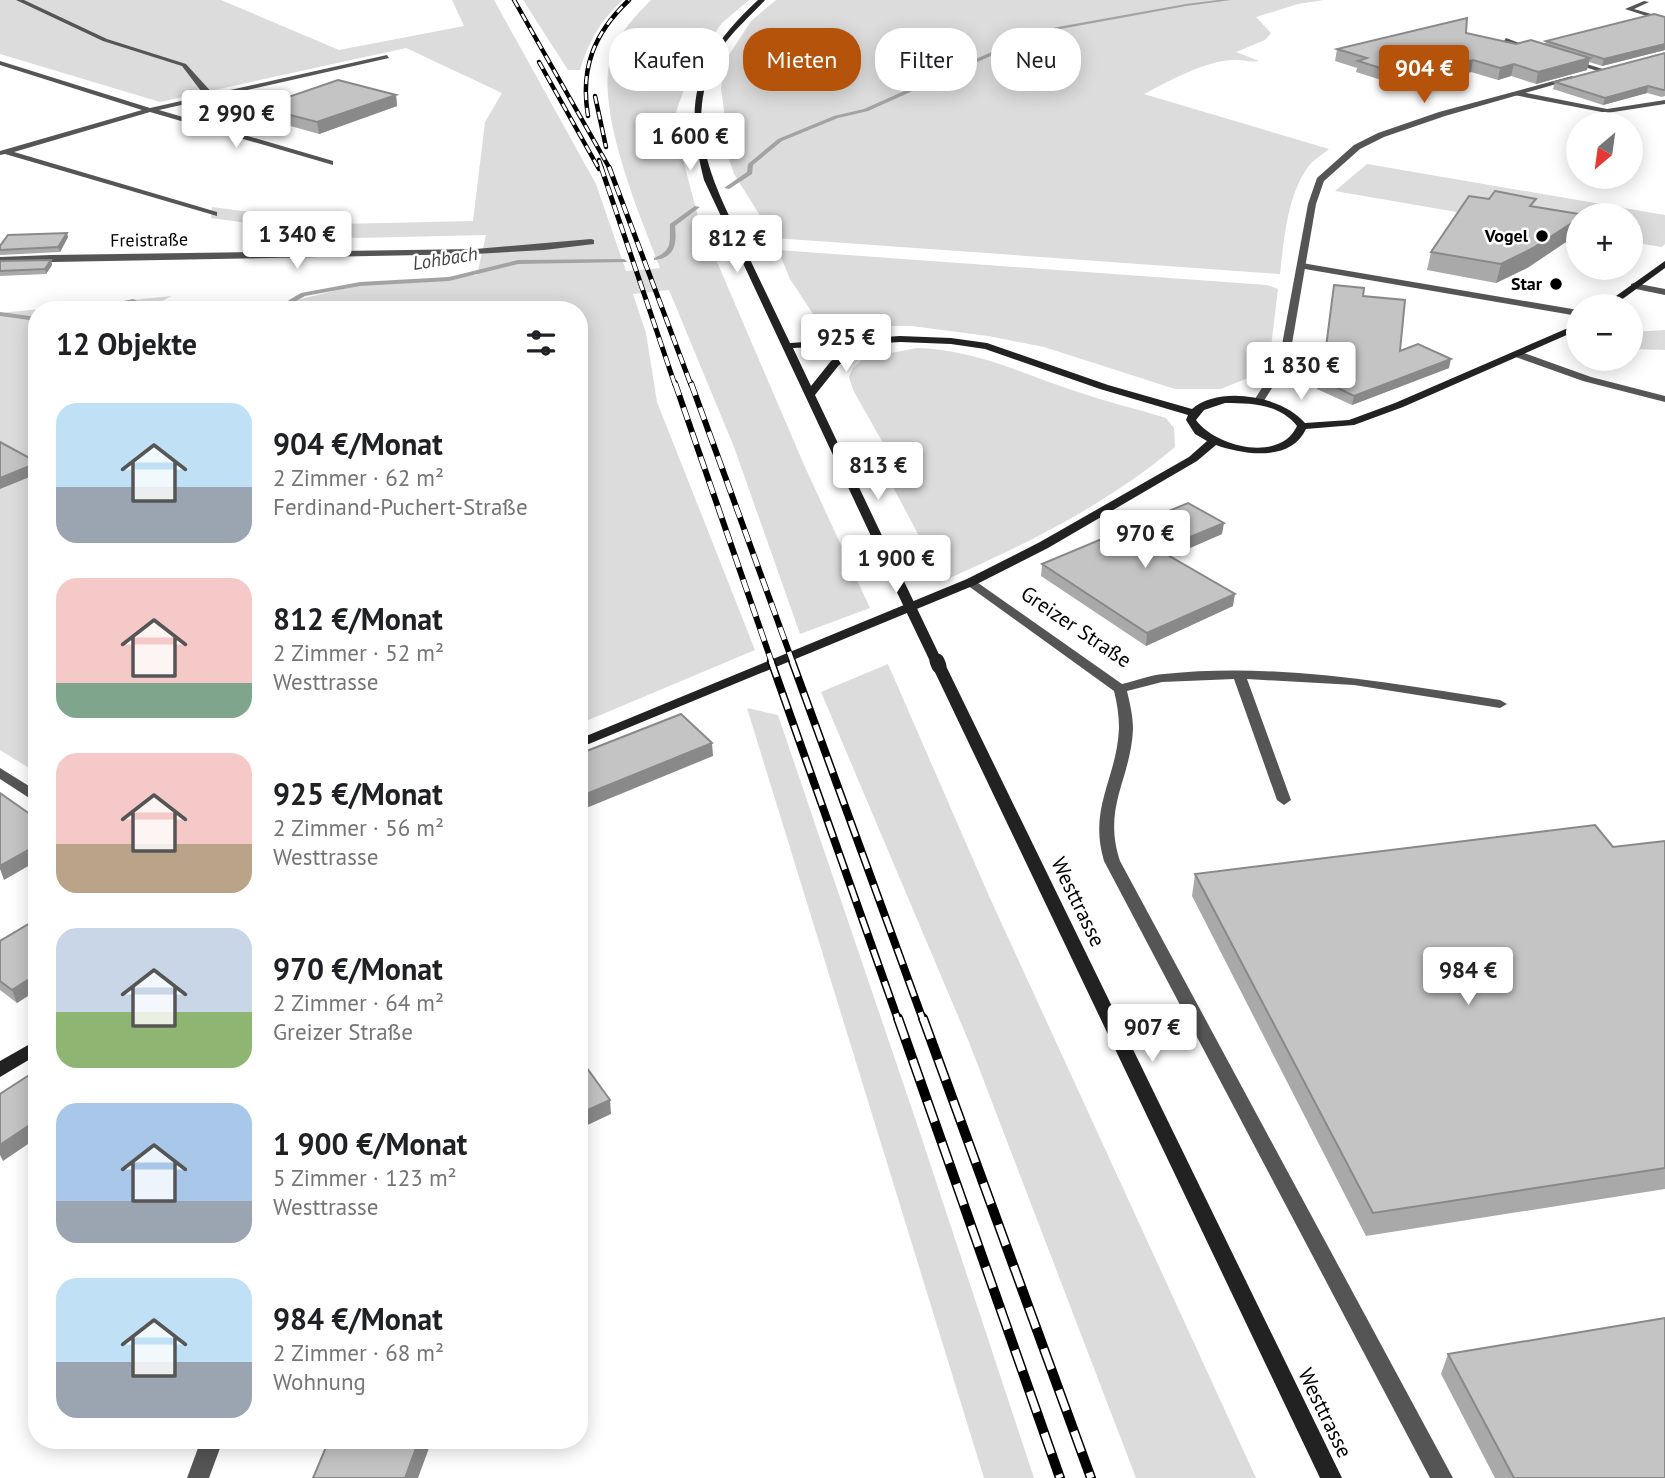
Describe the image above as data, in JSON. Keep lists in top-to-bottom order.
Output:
{
  "streets": {
    "main road": ["Greizer Straße", "Westtrasse"],
    "street": ["Freistraße"]
  },
  "water": ["Lohbach"],
  "places": ["Vogel", "Star"],
  "north": "bottom left",
  "page": {
    "chip": [
      "Kaufen",
      "Mieten",
      "Filter",
      "Neu"
    ],
    "price": [
      "904 €",
      "2 990 €",
      "1 600 €",
      "1 340 €",
      "812 €",
      "925 €",
      "1 830 €",
      "813 €",
      "970 €",
      "1 900 €",
      "984 €",
      "907 €"
    ],
    "map_buttons": ["+", "−"],
    "heading": "12 Objekte",
    "list": [
      {
        "name": "904 €/Monat",
        "note": "2 Zimmer · 62 m² · Ferdinand-Puchert-Straße"
      },
      {
        "name": "812 €/Monat",
        "note": "2 Zimmer · 52 m² · Westtrasse"
      },
      {
        "name": "925 €/Monat",
        "note": "2 Zimmer · 56 m² · Westtrasse"
      },
      {
        "name": "970 €/Monat",
        "note": "2 Zimmer · 64 m² · Greizer Straße"
      },
      {
        "name": "1 900 €/Monat",
        "note": "5 Zimmer · 123 m² · Westtrasse"
      },
      {
        "name": "984 €/Monat",
        "note": "2 Zimmer · 68 m² · Wohnung"
      }
    ]
  }
}
